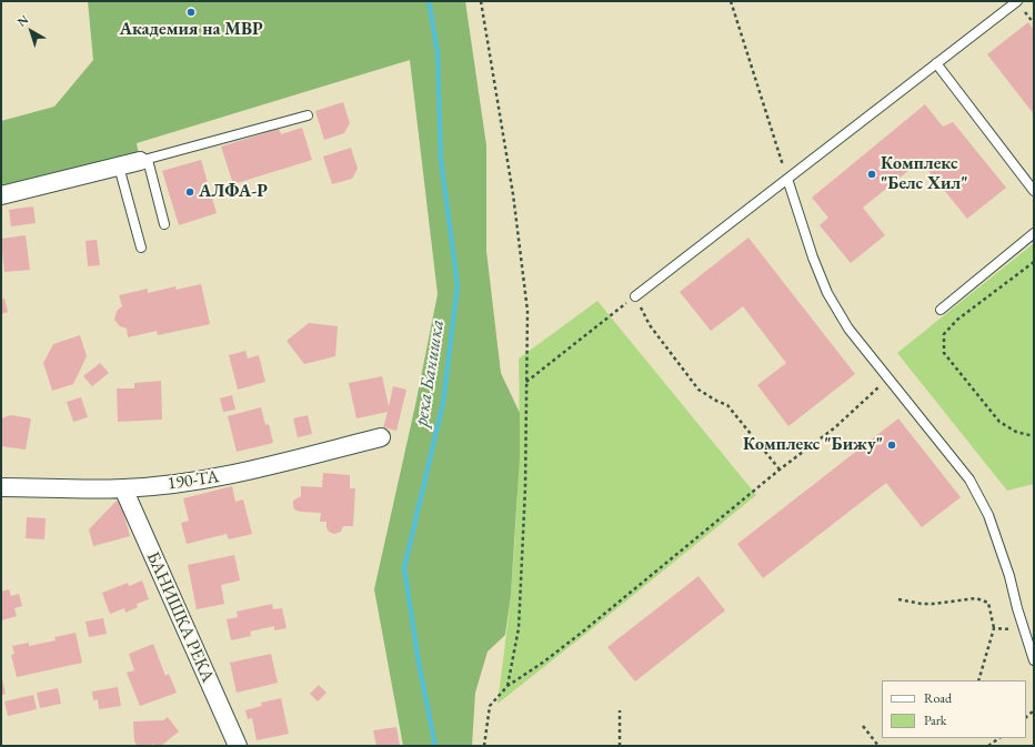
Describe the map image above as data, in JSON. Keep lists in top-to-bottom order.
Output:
{
  "streets": {
    "street": ["190-ТА", "БАНИШКА РЕКА"]
  },
  "crossings": [
    ["190-ТА", "БАНИШКА РЕКА"]
  ],
  "water": ["река Банишка"],
  "places": [
    "Академия на МВР",
    "Комплекс \"Белс Хил\"",
    "АЛФА-Р",
    "Комплекс \"Бижу\""
  ],
  "legend": ["Road", "Park"],
  "north": "top left"
}
